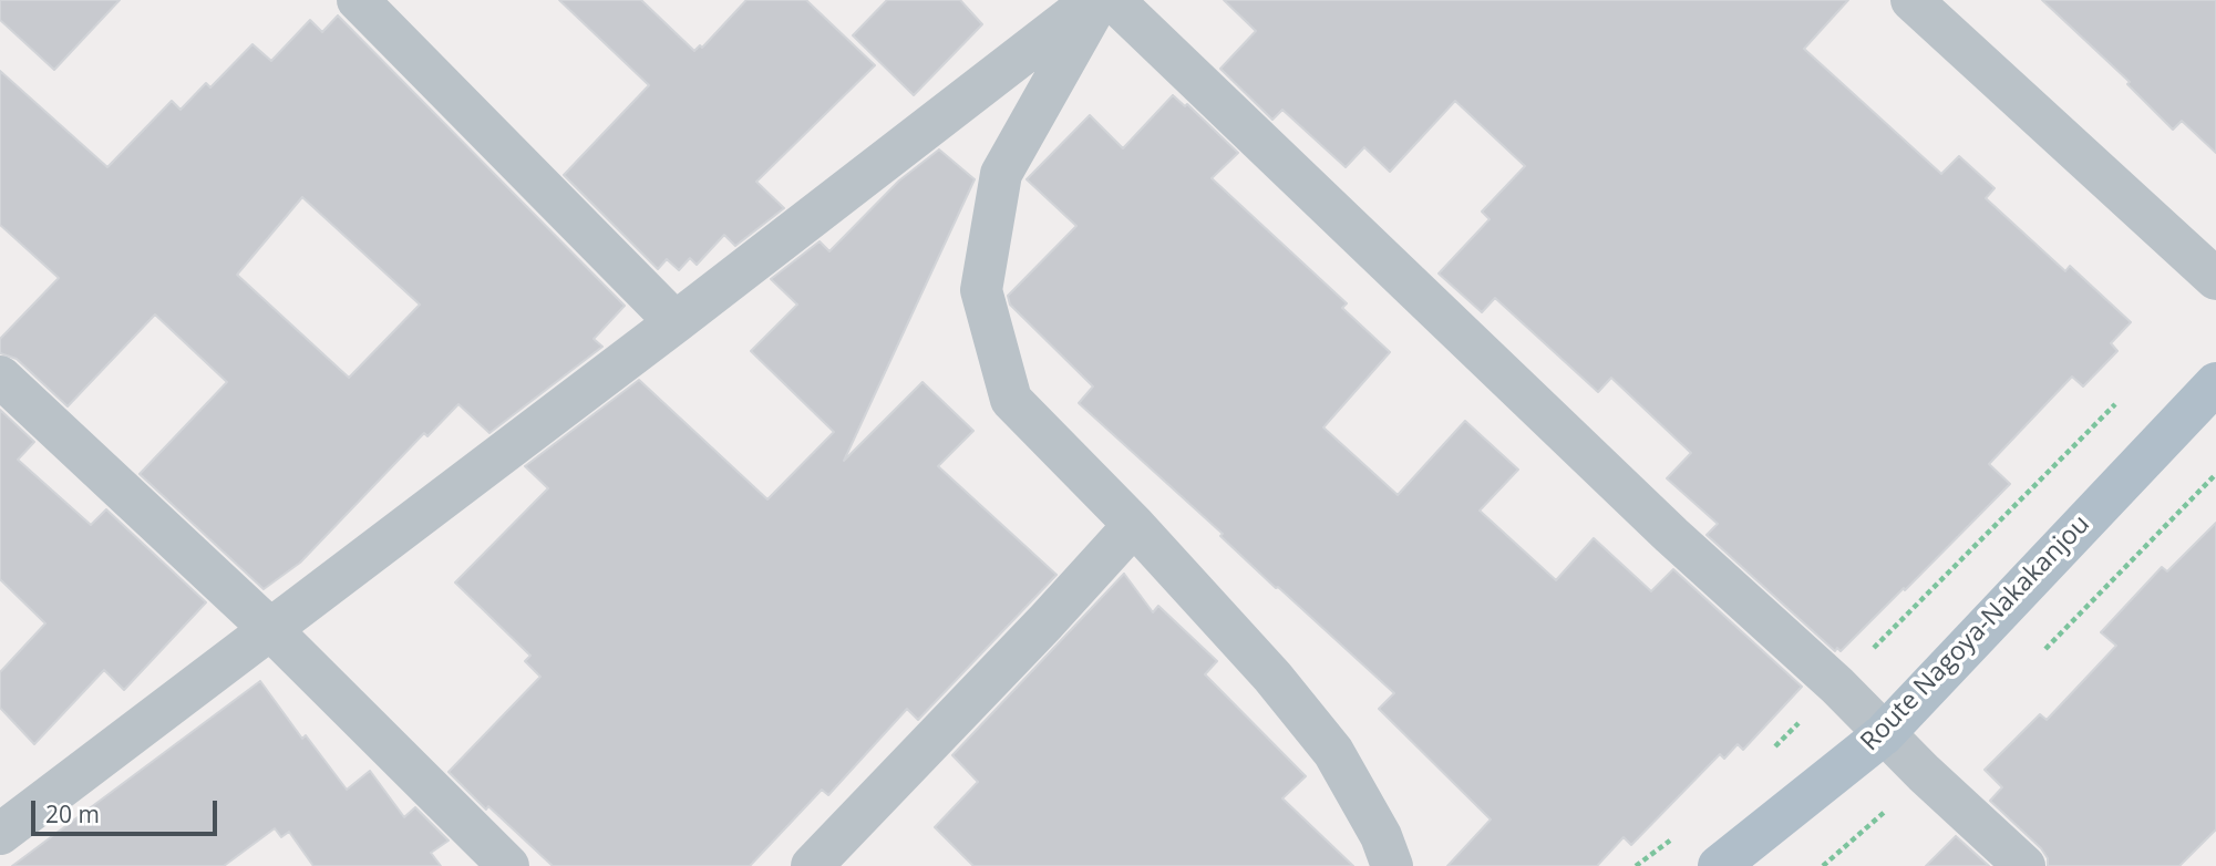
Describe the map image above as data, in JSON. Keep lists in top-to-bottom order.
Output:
{
  "streets": {
    "main road": ["Route Nagoya-Nakakanjou"]
  },
  "scale_bar": "20 m"
}
